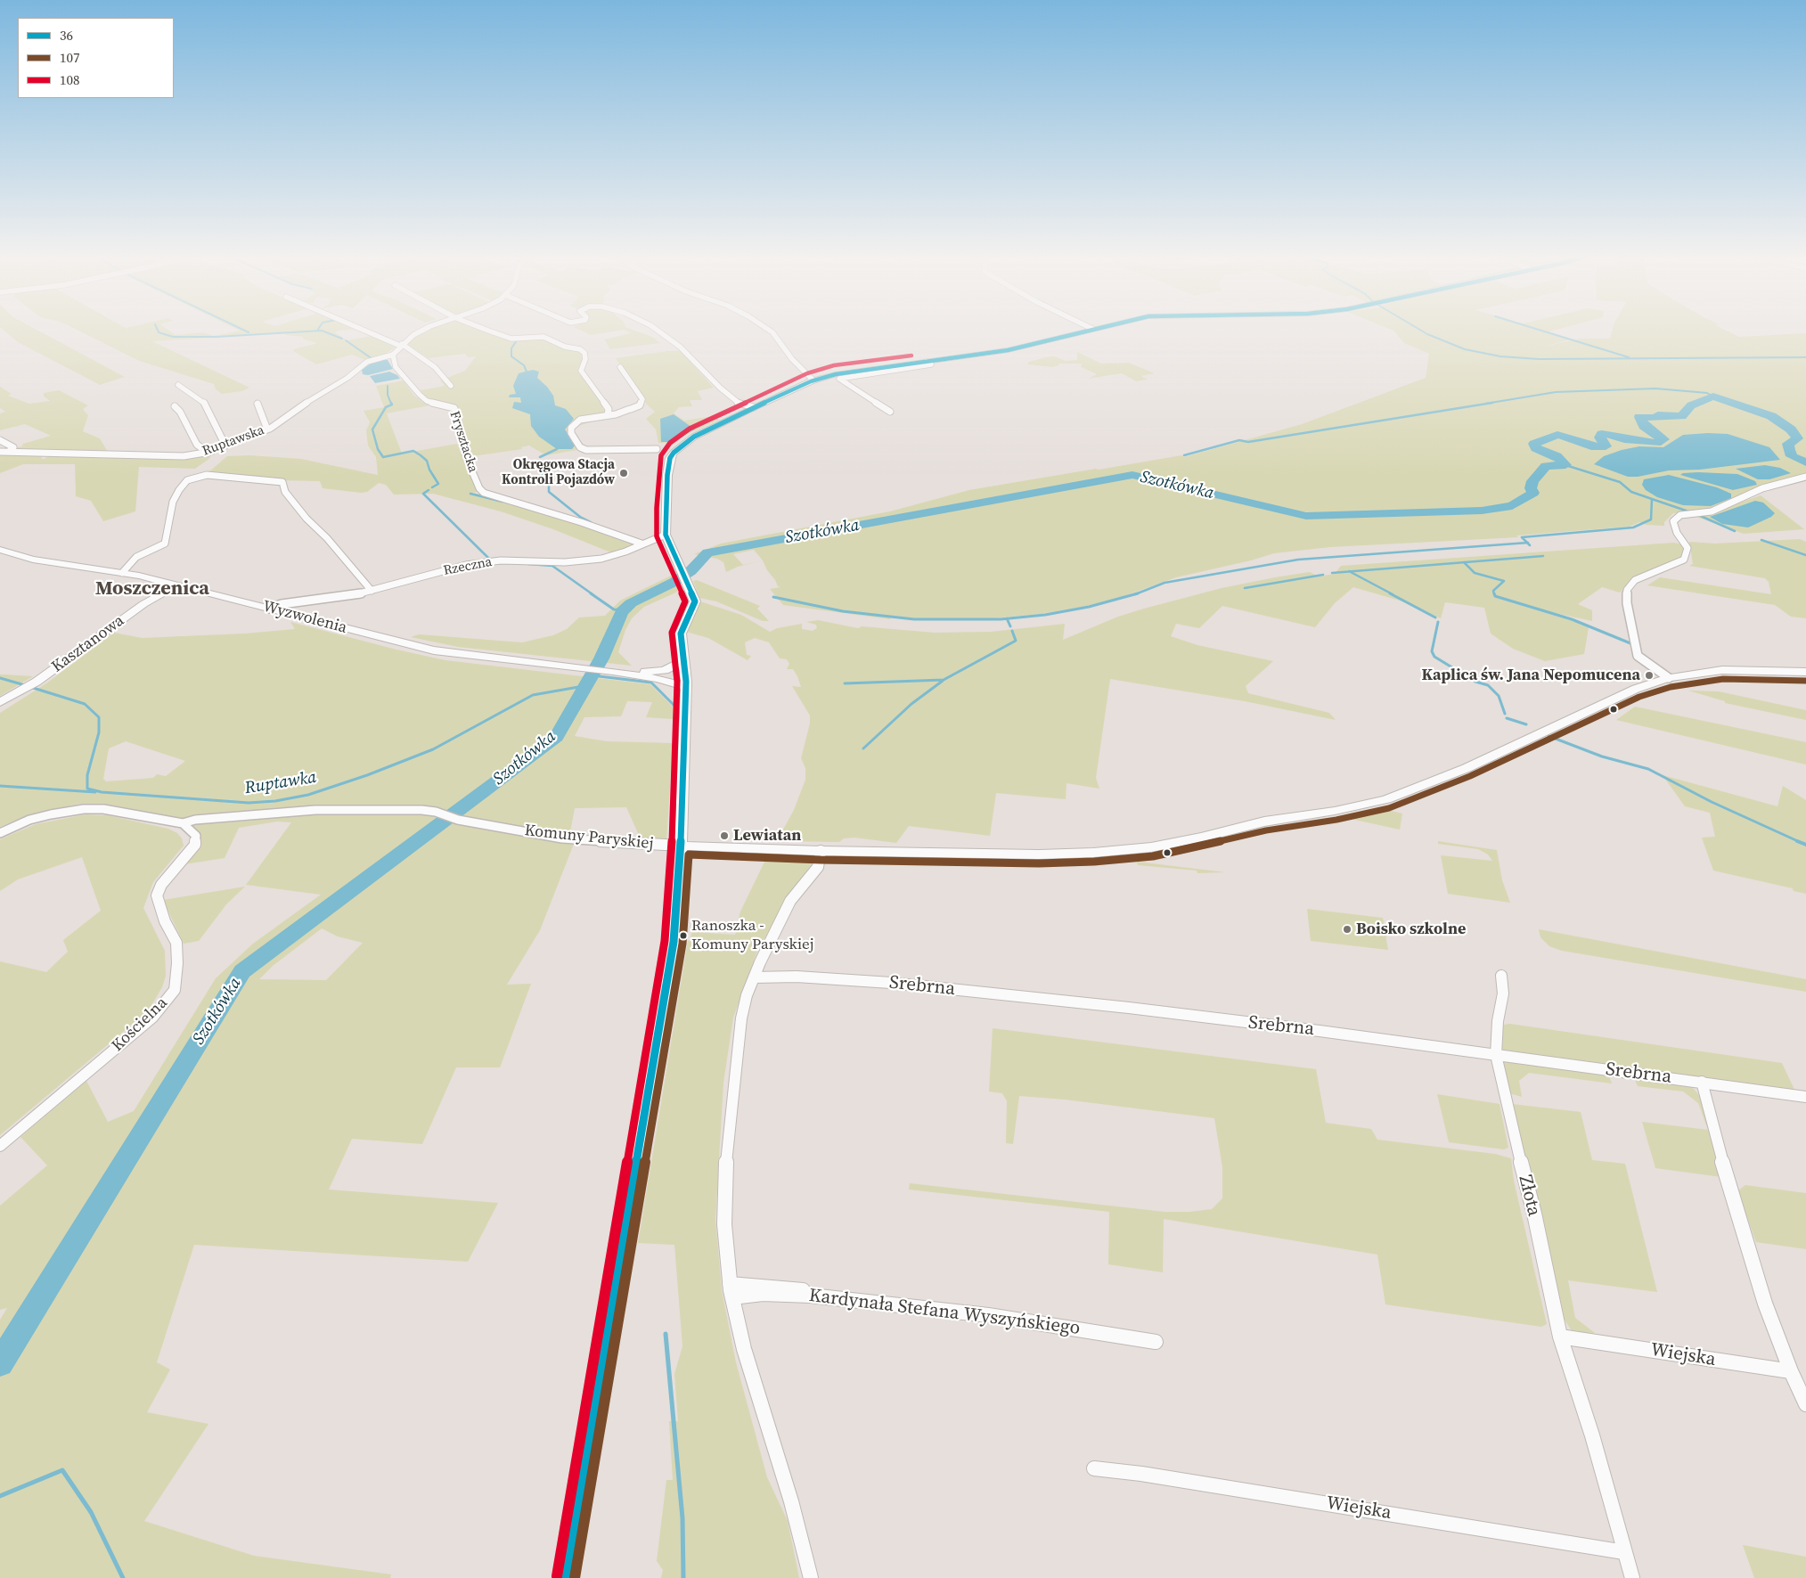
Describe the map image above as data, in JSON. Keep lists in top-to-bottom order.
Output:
{
  "streets": {
    "street": [
      "Ruptawska",
      "Frysztacka",
      "Rzeczna",
      "Wyzwolenia",
      "Kasztanowa",
      "Komuny Paryskiej",
      "Srebrna",
      "Kościelna",
      "Złota",
      "Kardynała Stefana Wyszyńskiego",
      "Wiejska"
    ]
  },
  "crossings": [
    ["Ruptawska", "Frysztacka"],
    ["Frysztacka", "Rzeczna"],
    ["Rzeczna", "Wyzwolenia"],
    ["Wyzwolenia", "Kasztanowa"],
    ["Komuny Paryskiej", "Kościelna"],
    ["Srebrna", "Złota"],
    ["Złota", "Wiejska"]
  ],
  "districts": ["Moszczenica"],
  "water": ["Szotkówka", "Ruptawka"],
  "places": [
    "Okręgowa Stacja Kontroli Pojazdów",
    "Kaplica św. Jana Nepomucena",
    "Lewiatan",
    "Boisko szkolne",
    "Ranoszka - Komuny Paryskiej"
  ],
  "lines": ["transit line 36", "transit line 108", "transit line 107"],
  "legend": ["36", "107", "108"]
}
